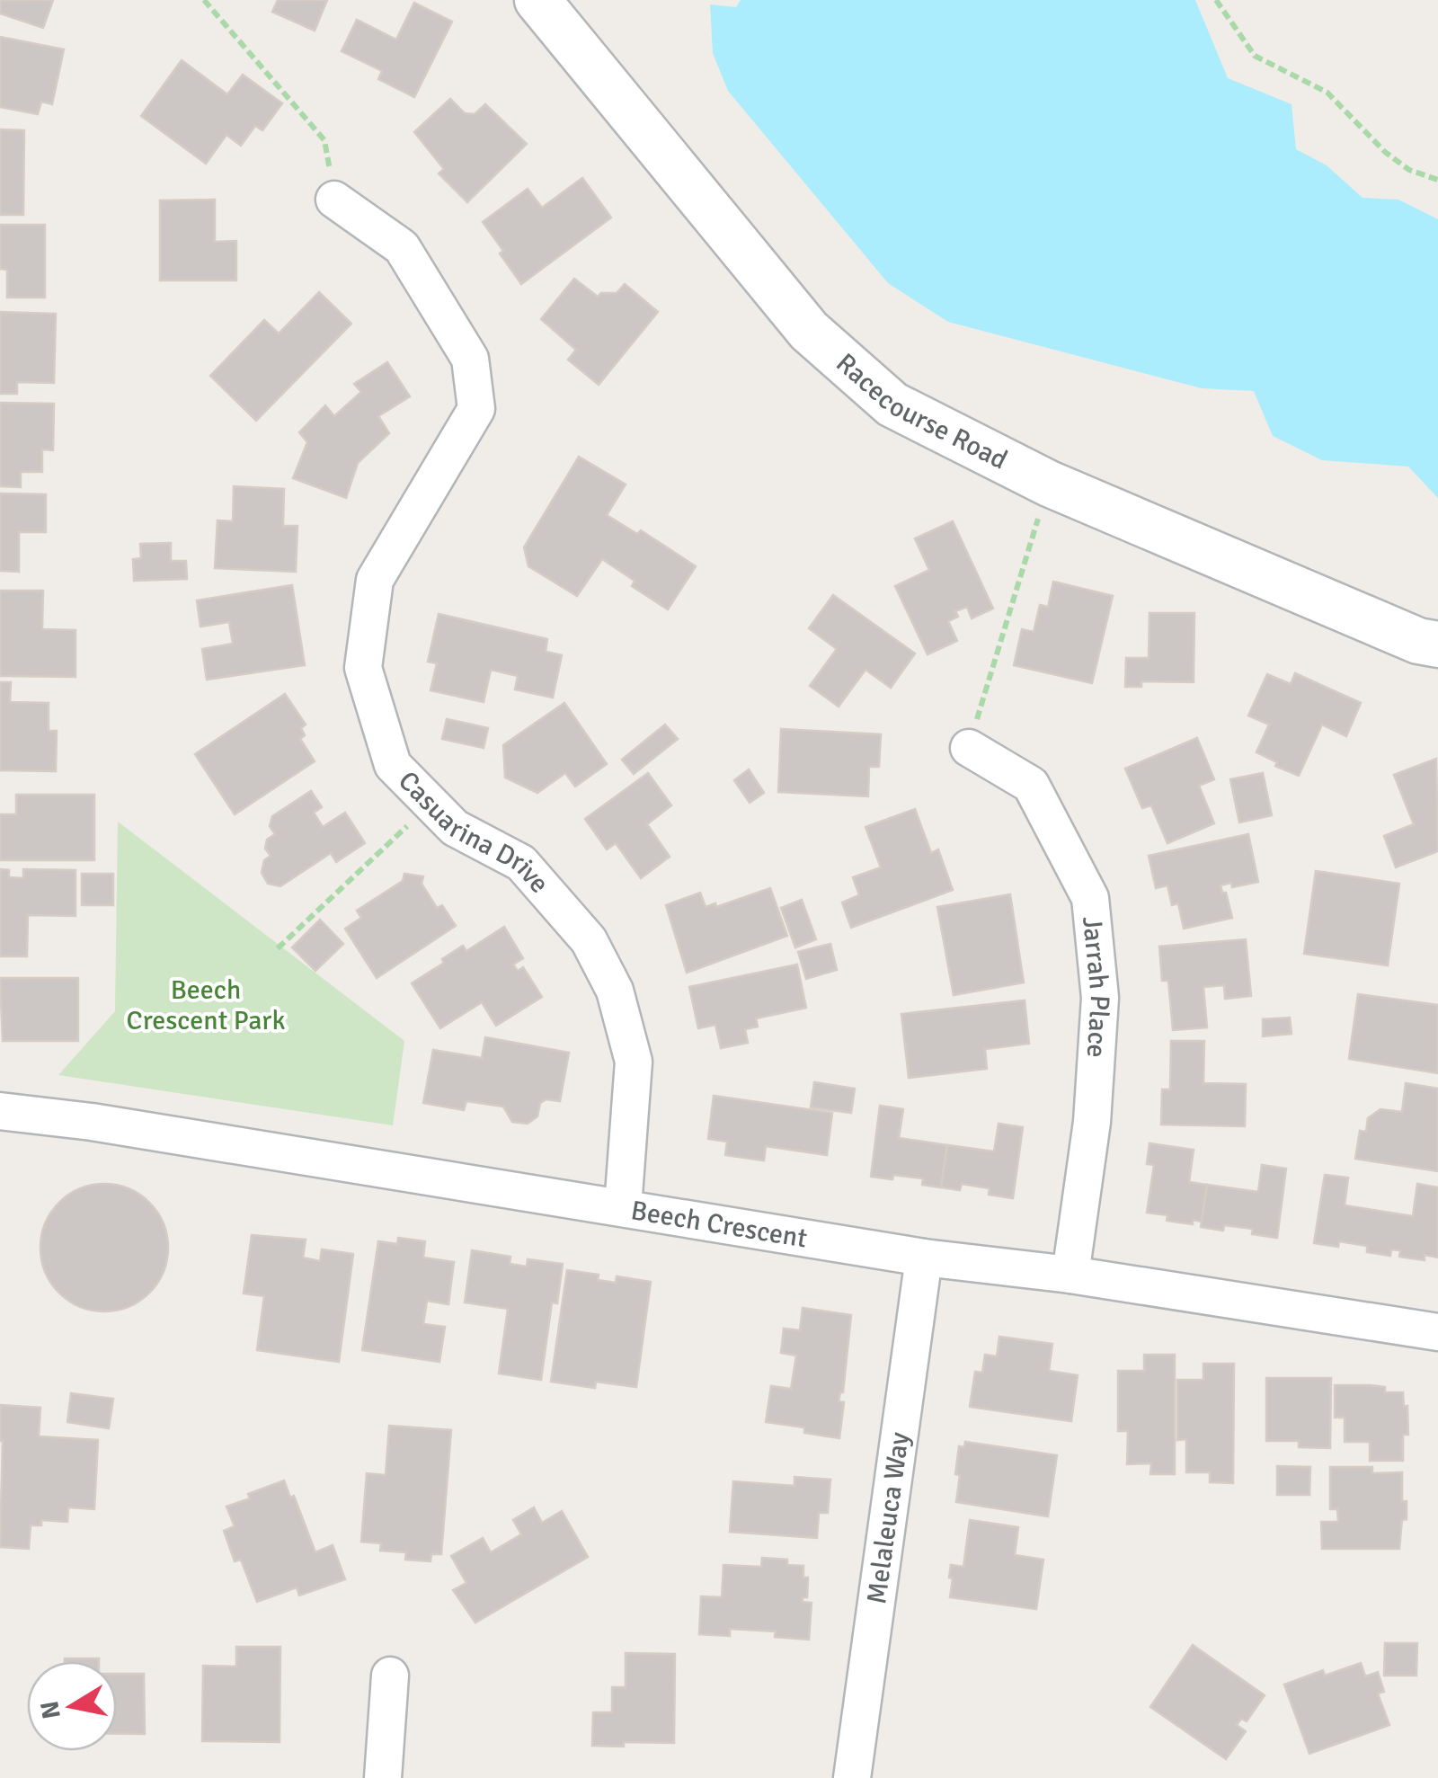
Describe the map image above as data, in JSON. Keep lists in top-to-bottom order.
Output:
{
  "streets": {
    "street": [
      "Racecourse Road",
      "Casuarina Drive",
      "Jarrah Place",
      "Beech Crescent",
      "Melaleuca Way"
    ]
  },
  "crossings": [
    ["Casuarina Drive", "Beech Crescent"],
    ["Jarrah Place", "Beech Crescent"],
    ["Beech Crescent", "Melaleuca Way"]
  ],
  "parks": ["Beech Crescent Park"],
  "north": "left"
}
